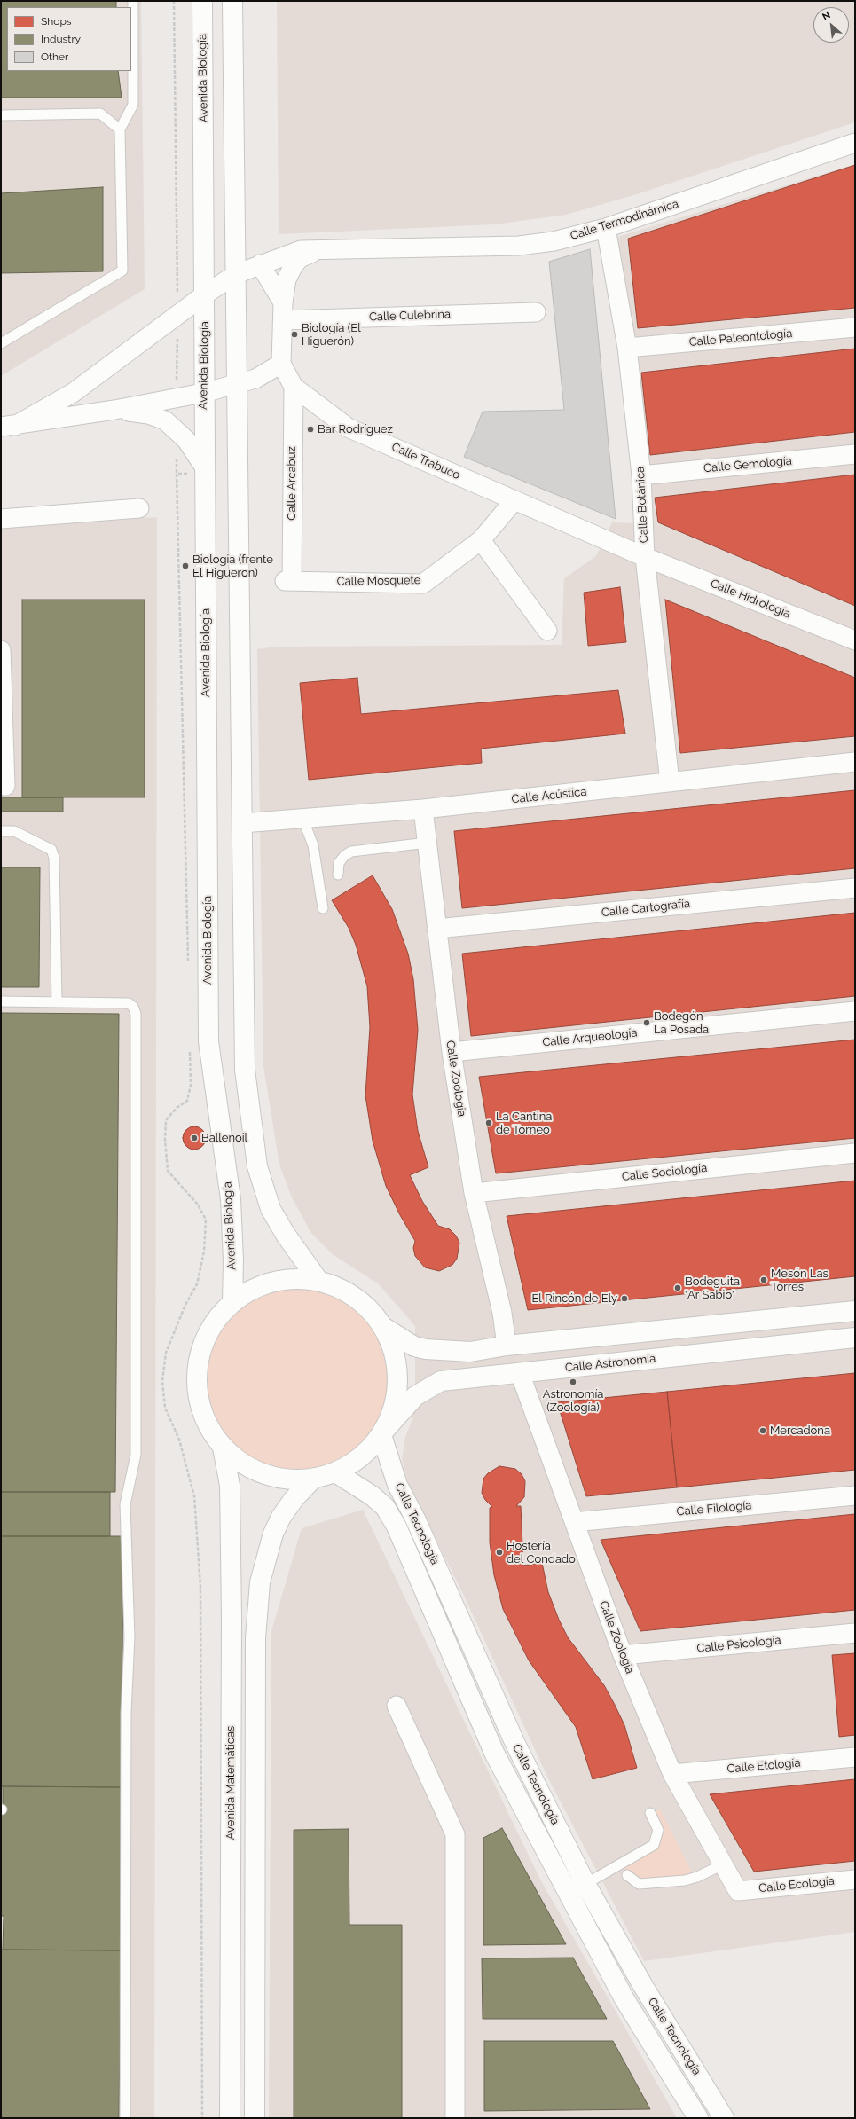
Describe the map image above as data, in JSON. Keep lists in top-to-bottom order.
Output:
{
  "streets": {
    "main road": [
      "Avenida Biología",
      "Calle Astronomía",
      "Calle Tecnología",
      "Avenida Matemáticas"
    ],
    "street": [
      "Calle Termodinámica",
      "Calle Culebrina",
      "Calle Paleontología",
      "Calle Trabuco",
      "Calle Gemología",
      "Calle Arcabuz",
      "Calle Botánica",
      "Calle Mosquete",
      "Calle Hidrología",
      "Calle Acústica",
      "Calle Cartografía",
      "Calle Arqueología",
      "Calle Zoología",
      "Calle Sociología",
      "Calle Filología",
      "Calle Psicología",
      "Calle Etología",
      "Calle Ecología"
    ]
  },
  "crossings": [
    ["Avenida Biología", "Calle Termodinámica"],
    ["Calle Termodinámica", "Calle Botánica"],
    ["Calle Paleontología", "Calle Botánica"],
    ["Calle Trabuco", "Calle Arcabuz"],
    ["Calle Trabuco", "Calle Botánica"],
    ["Calle Trabuco", "Calle Mosquete"],
    ["Calle Trabuco", "Calle Hidrología"],
    ["Calle Gemología", "Calle Botánica"],
    ["Calle Arcabuz", "Calle Mosquete"],
    ["Calle Botánica", "Calle Hidrología"],
    ["Calle Botánica", "Calle Acústica"],
    ["Calle Acústica", "Calle Zoología"],
    ["Calle Cartografía", "Calle Zoología"],
    ["Calle Arqueología", "Calle Zoología"],
    ["Calle Zoología", "Calle Sociología"],
    ["Calle Zoología", "Calle Astronomía"],
    ["Calle Zoología", "Calle Filología"],
    ["Calle Zoología", "Calle Psicología"],
    ["Calle Zoología", "Calle Etología"],
    ["Calle Zoología", "Calle Ecología"],
    ["Calle Astronomía", "Calle Tecnología"]
  ],
  "places": [
    "Biología (El Higuerón)",
    "Bar Rodríguez",
    "Biologia (frente El Higueron)",
    "Bodegón La Posada",
    "La Cantina de Torneo",
    "Ballenoil",
    "Mesón Las Torres",
    "Bodeguita \"Ar Sabio\"",
    "El Rincón de Ely",
    "Astronomía (Zoología)",
    "Mercadona",
    "Hostería del Condado"
  ],
  "legend": ["Shops", "Industry", "Other"],
  "north": "top left"
}
